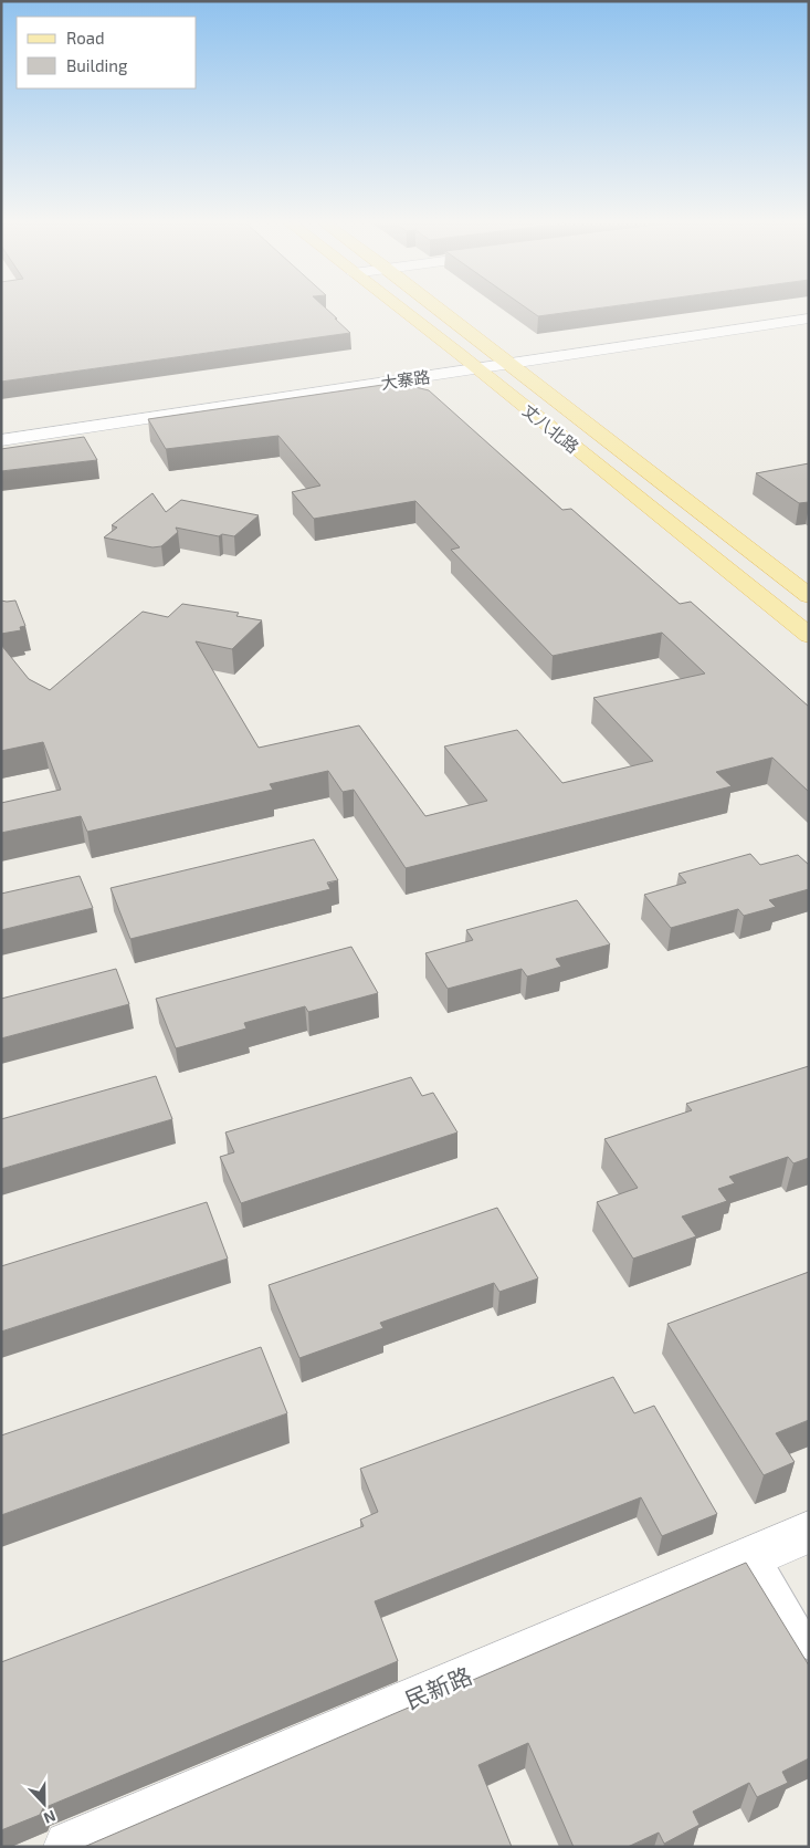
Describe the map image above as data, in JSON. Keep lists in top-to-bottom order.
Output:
{
  "streets": {
    "main road": ["大寨路", "丈八北路", "民新路"]
  },
  "crossings": [
    ["大寨路", "丈八北路"]
  ],
  "legend": ["Road", "Building"],
  "north": "bottom"
}
